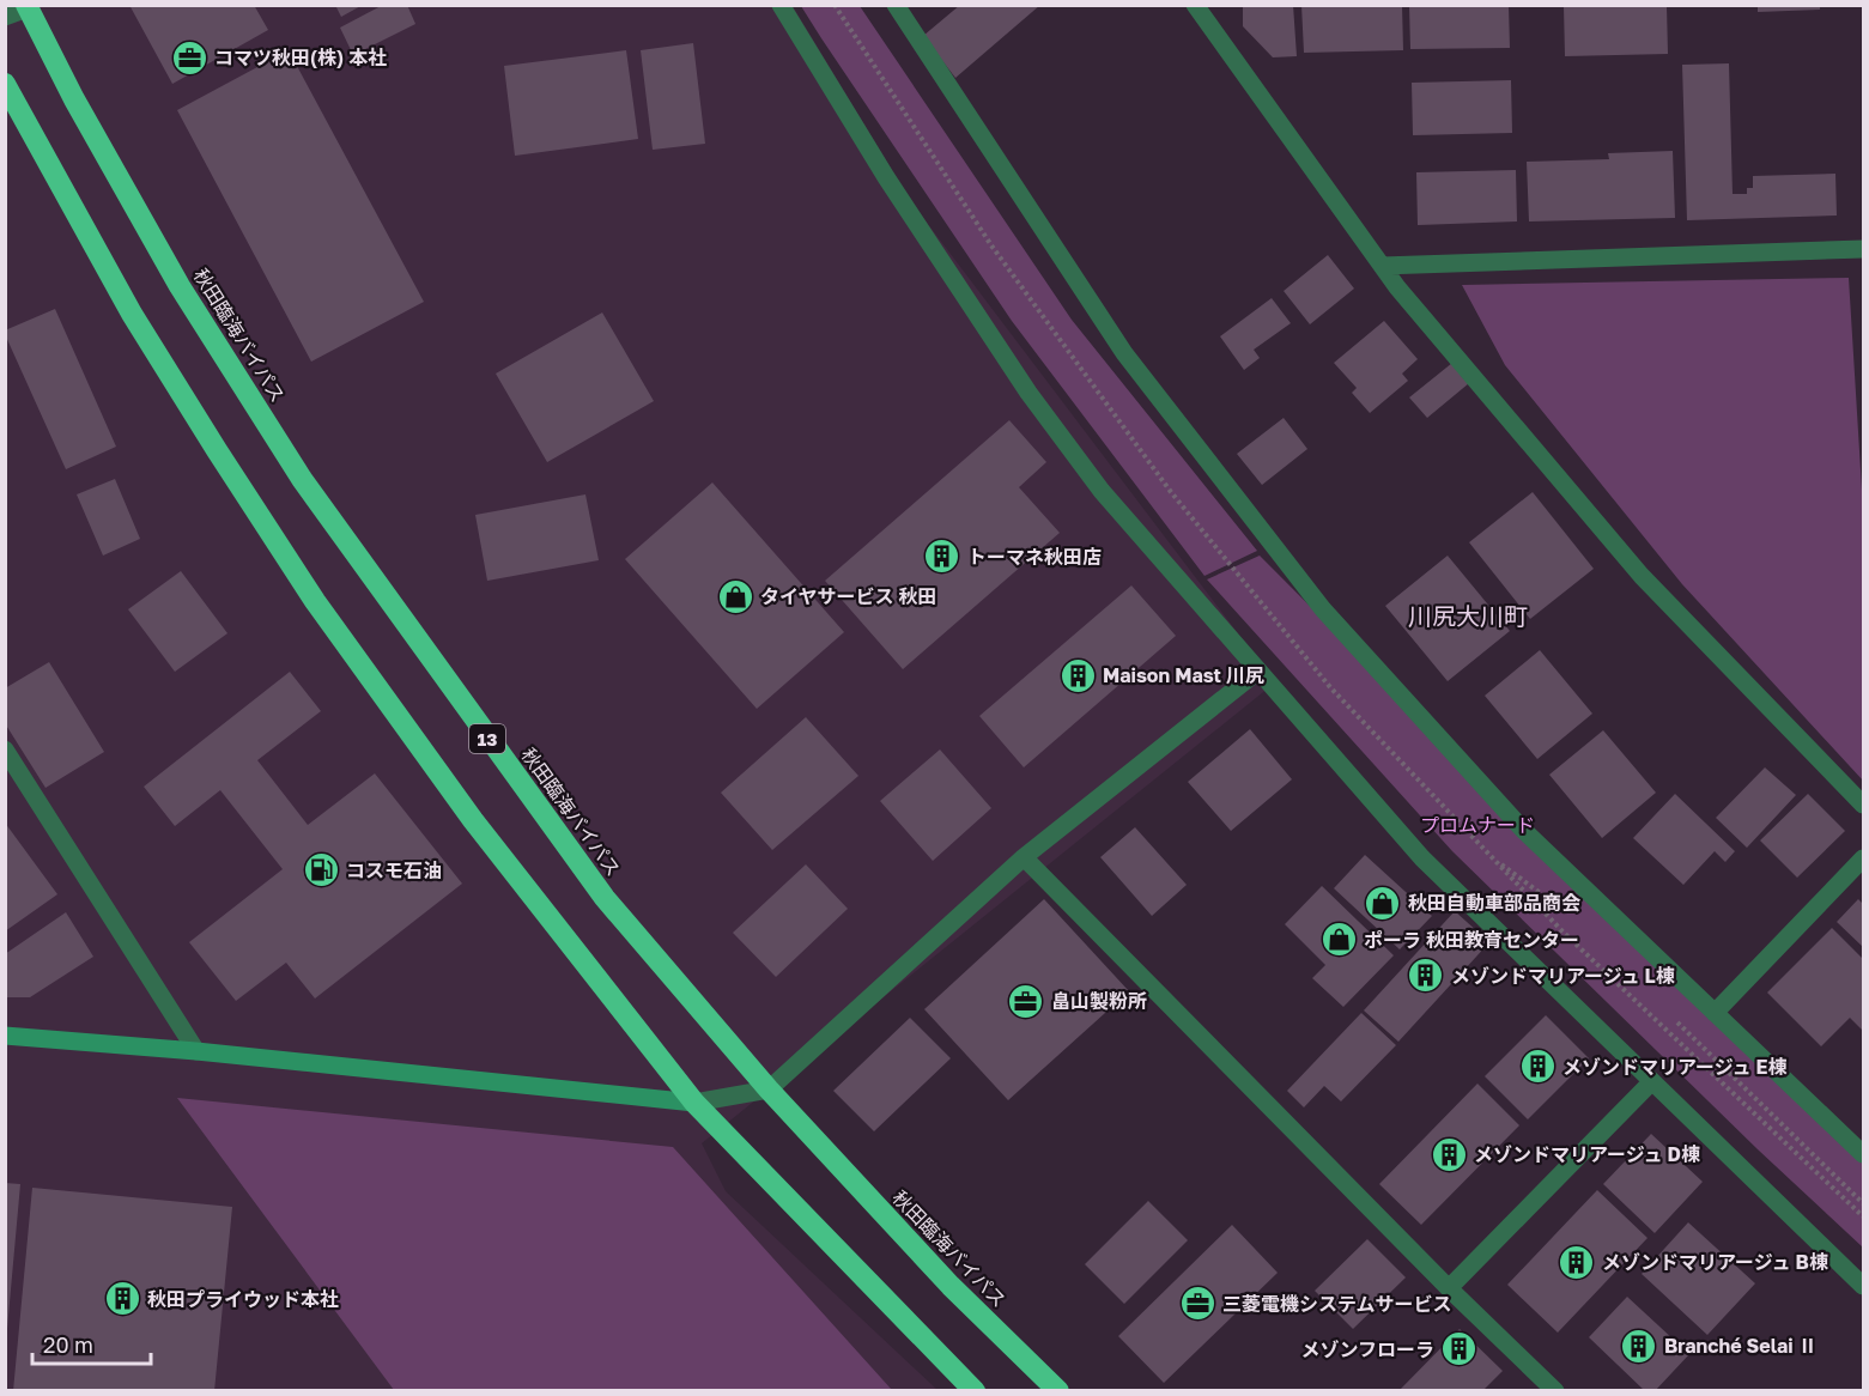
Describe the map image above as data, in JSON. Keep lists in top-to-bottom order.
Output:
{
  "streets": {
    "highway": ["秋田臨海バイパス", "13"]
  },
  "districts": ["川尻大川町"],
  "parks": ["プロムナード"],
  "places": {
    "office": ["コマツ秋田(株) 本社", "畠山製粉所", "三菱電機システムサービス"],
    "building": [
      "トーマネ秋田店",
      "Maison Mast 川尻",
      "メゾンドマリアージュ L棟",
      "メゾンドマリアージュ E棟",
      "メゾンドマリアージュ D棟",
      "メゾンドマリアージュ B棟",
      "秋田プライウッド本社",
      "Branché Selai Ⅱ",
      "メゾンフローラ"
    ],
    "shop": ["タイヤサービス 秋田", "秋田自動車部品商会", "ポーラ 秋田教育センター"],
    "fuel station": ["コスモ石油"]
  },
  "scale_bar": "20 m"
}
